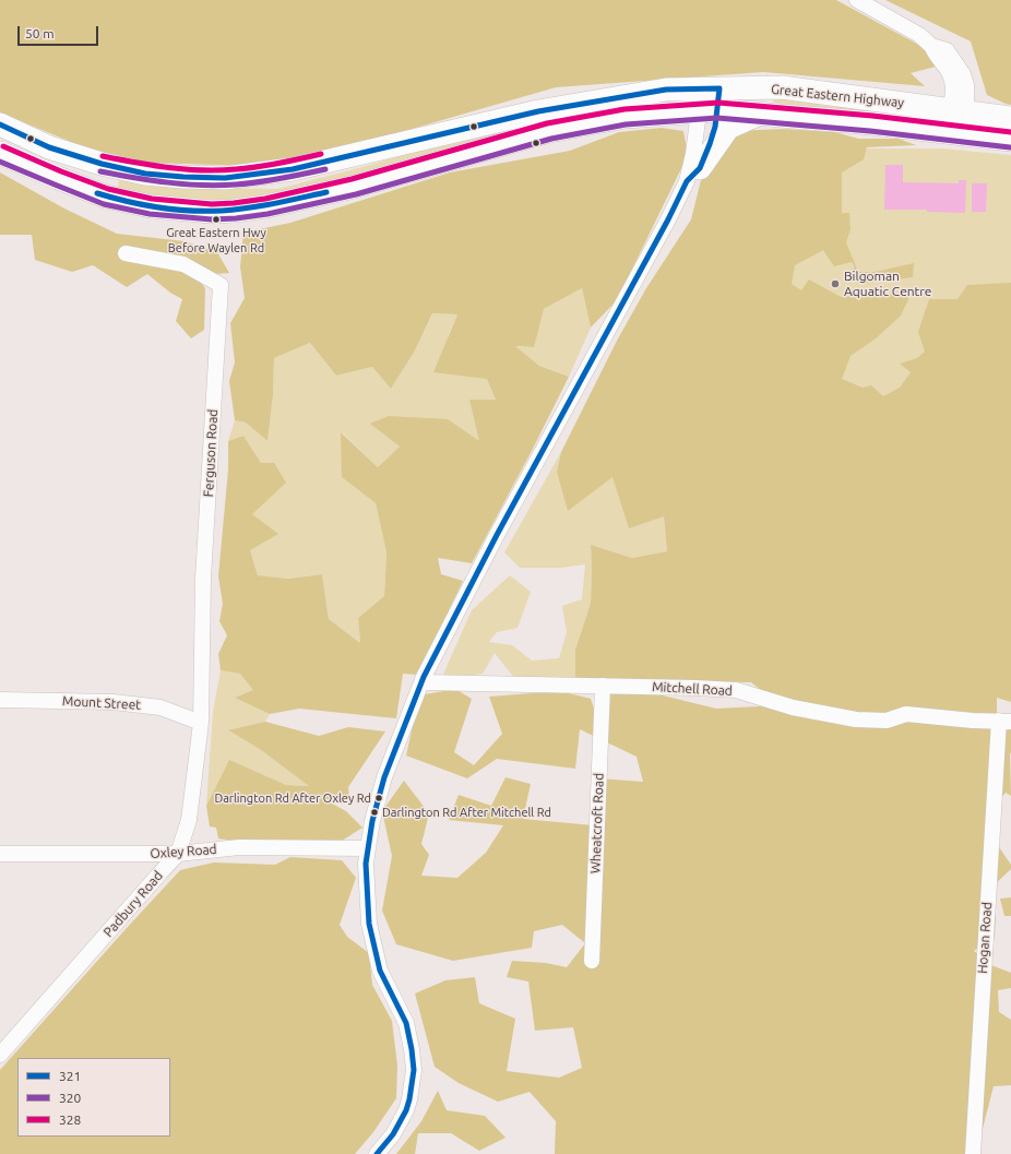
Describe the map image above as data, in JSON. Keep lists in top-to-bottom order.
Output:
{
  "streets": {
    "highway": ["Great Eastern Highway"],
    "street": [
      "Ferguson Road",
      "Mitchell Road",
      "Mount Street",
      "Wheatcroft Road",
      "Oxley Road",
      "Padbury Road",
      "Hogan Road"
    ]
  },
  "crossings": [
    ["Ferguson Road", "Mount Street"],
    ["Ferguson Road", "Padbury Road"],
    ["Mitchell Road", "Wheatcroft Road"],
    ["Mitchell Road", "Hogan Road"],
    ["Mount Street", "Padbury Road"],
    ["Oxley Road", "Padbury Road"]
  ],
  "places": [
    "Great Eastern Hwy Before Waylen Rd",
    "Bilgoman Aquatic Centre",
    "Darlington Rd After Oxley Rd",
    "Darlington Rd After Mitchell Rd"
  ],
  "lines": ["transit line 321", "transit line 328", "transit line 320"],
  "legend": ["321", "320", "328"],
  "scale_bar": "50 m"
}
